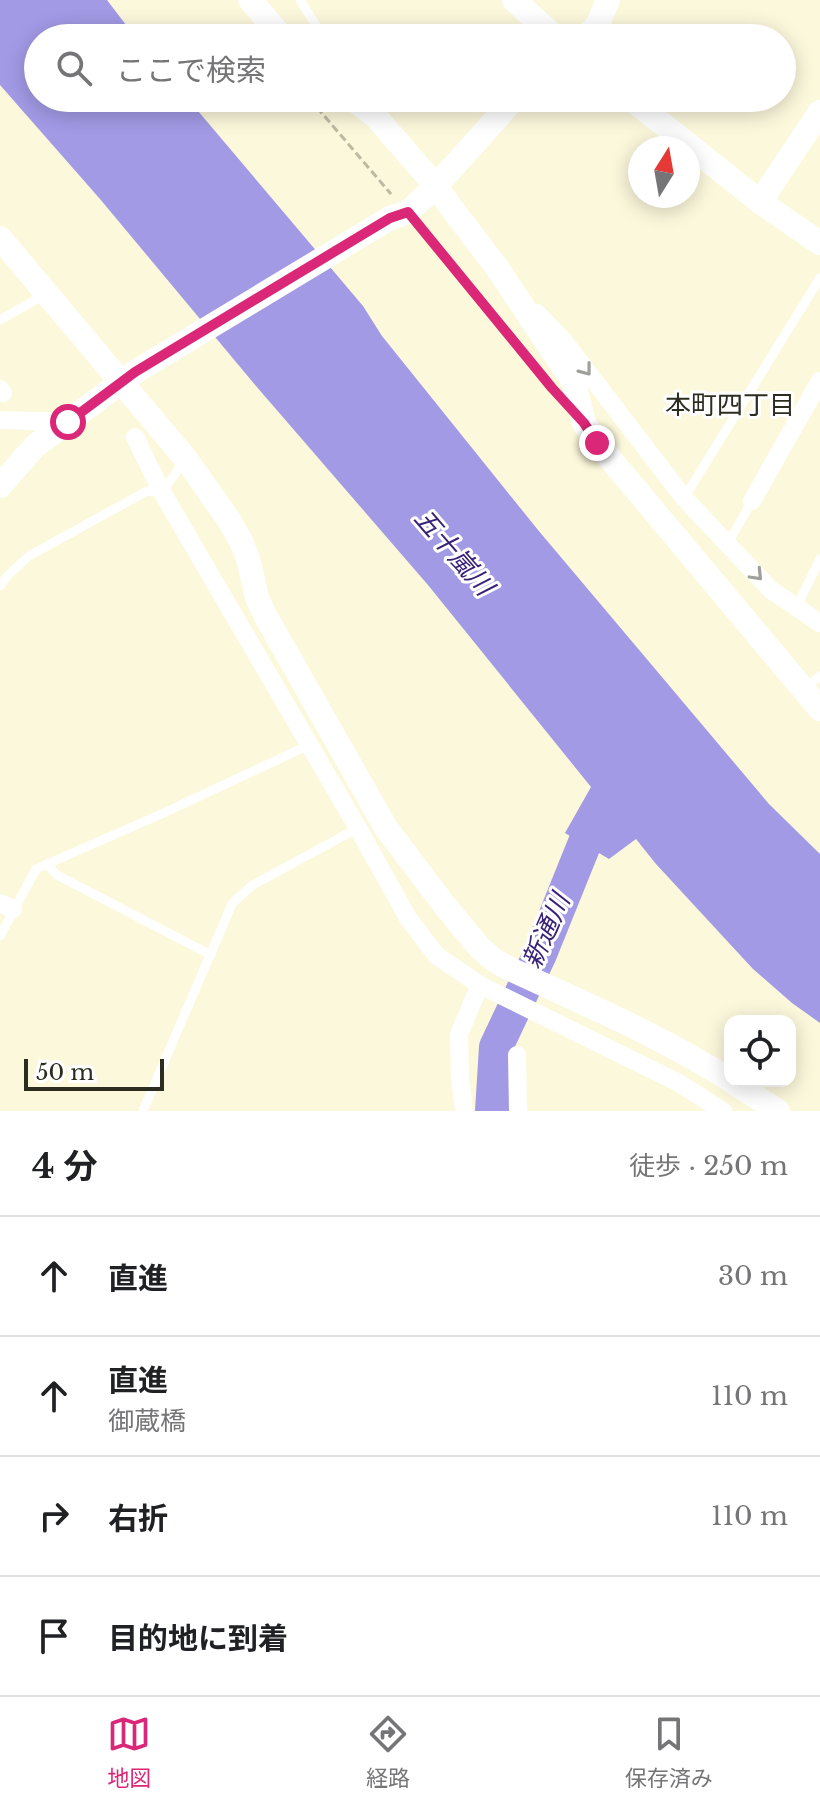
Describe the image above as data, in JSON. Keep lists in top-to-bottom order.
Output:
{
  "districts": ["本町四丁目"],
  "water": ["五十嵐川", "新通川"],
  "scale_bar": "50 m",
  "north": "top",
  "page": {
    "search": "ここで検索",
    "scale": "50 m",
    "heading": ["4 分", "徒歩 · 250 m"],
    "list": [
      ["直進", "30 m"],
      ["直進", "御蔵橋", "110 m"],
      ["右折", "110 m"],
      "目的地に到着"
    ],
    "nav": ["地図", "経路", "保存済み"]
  }
}
